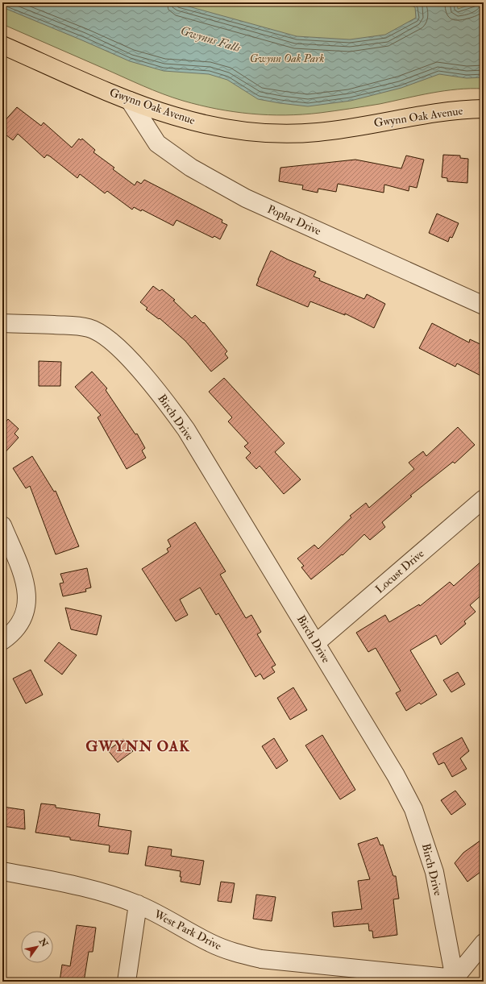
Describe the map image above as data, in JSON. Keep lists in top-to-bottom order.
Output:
{
  "streets": {
    "main road": ["Gwynn Oak Avenue"],
    "street": [
      "Poplar Drive",
      "Birch Drive",
      "Locust Drive",
      "West Park Drive"
    ]
  },
  "crossings": [
    ["Gwynn Oak Avenue", "Poplar Drive"],
    ["Birch Drive", "Locust Drive"],
    ["Birch Drive", "West Park Drive"]
  ],
  "districts": ["GWYNN OAK"],
  "water": ["Gwynns Falls"],
  "parks": ["Gwynn Oak Park"],
  "north": "top right"
}
